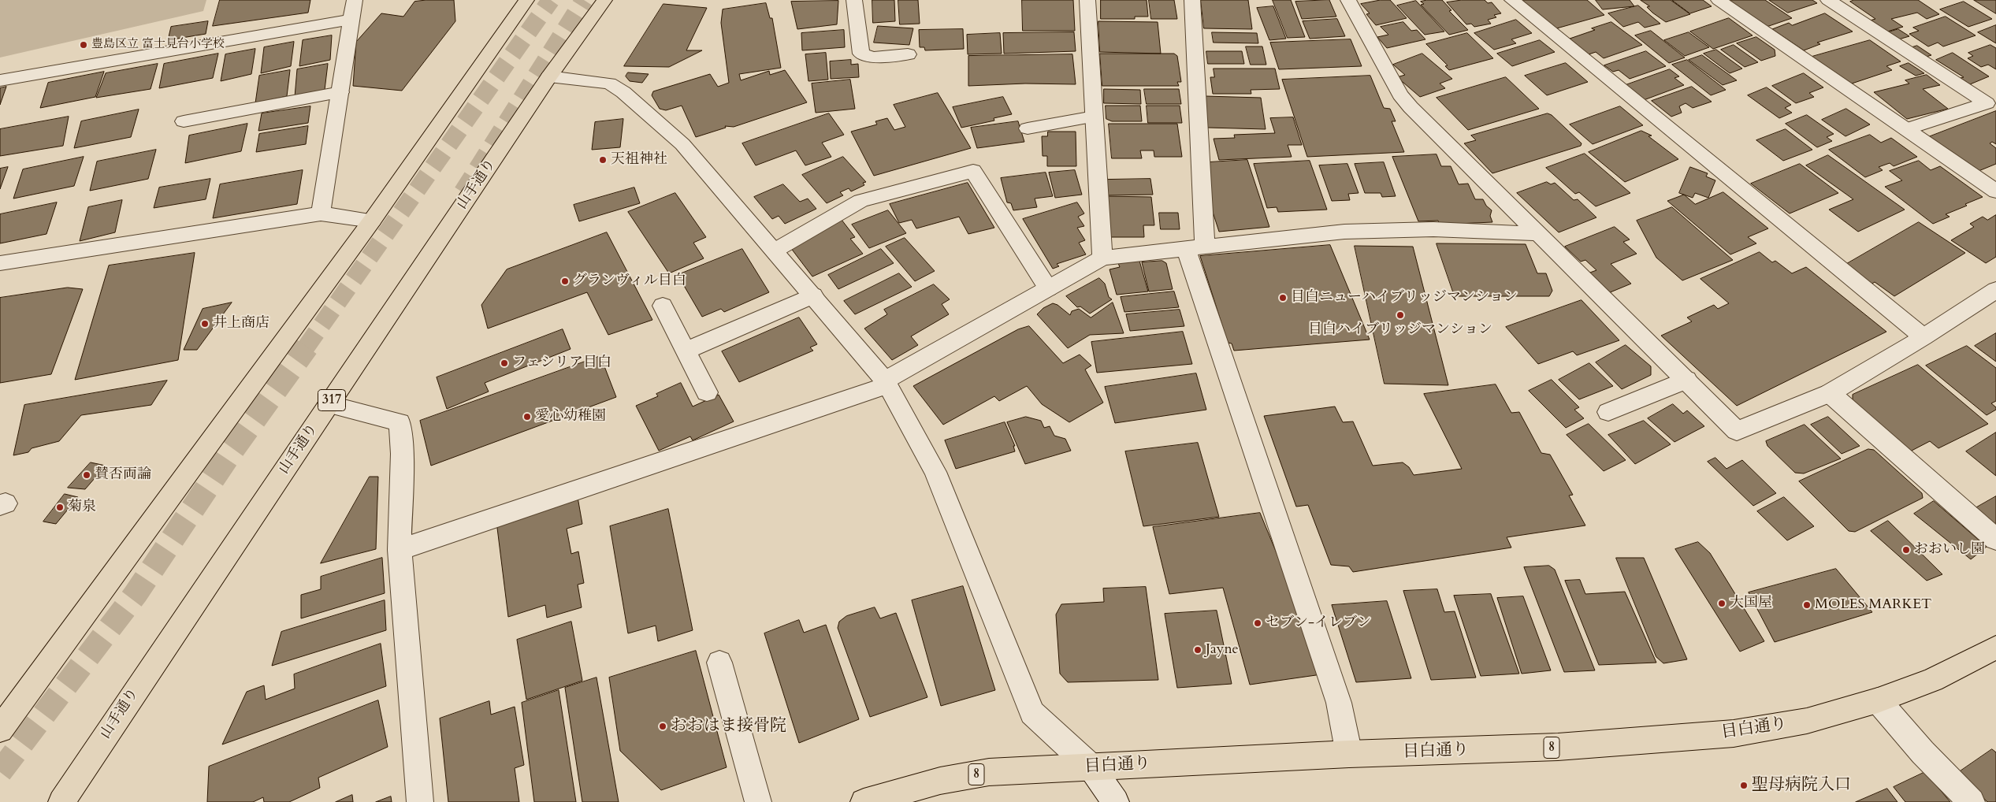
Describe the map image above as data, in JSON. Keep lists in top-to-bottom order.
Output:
{
  "streets": {
    "main road": [
      "山手通り",
      "317",
      "目白通り",
      "8"
    ]
  },
  "places": [
    "豊島区立 富士見台小学校",
    "天祖神社",
    "グランヴィル目白",
    "目白ニューハイブリッジマンション",
    "目白ハイブリッジマンション",
    "井上商店",
    "フェシリア目白",
    "愛心幼稚園",
    "賛否両論",
    "菊泉",
    "おおいし園",
    "大国屋",
    "MOLES MARKET",
    "セブン-イレブン",
    "Jayne",
    "おおはま接骨院",
    "聖母病院入口"
  ]
}
